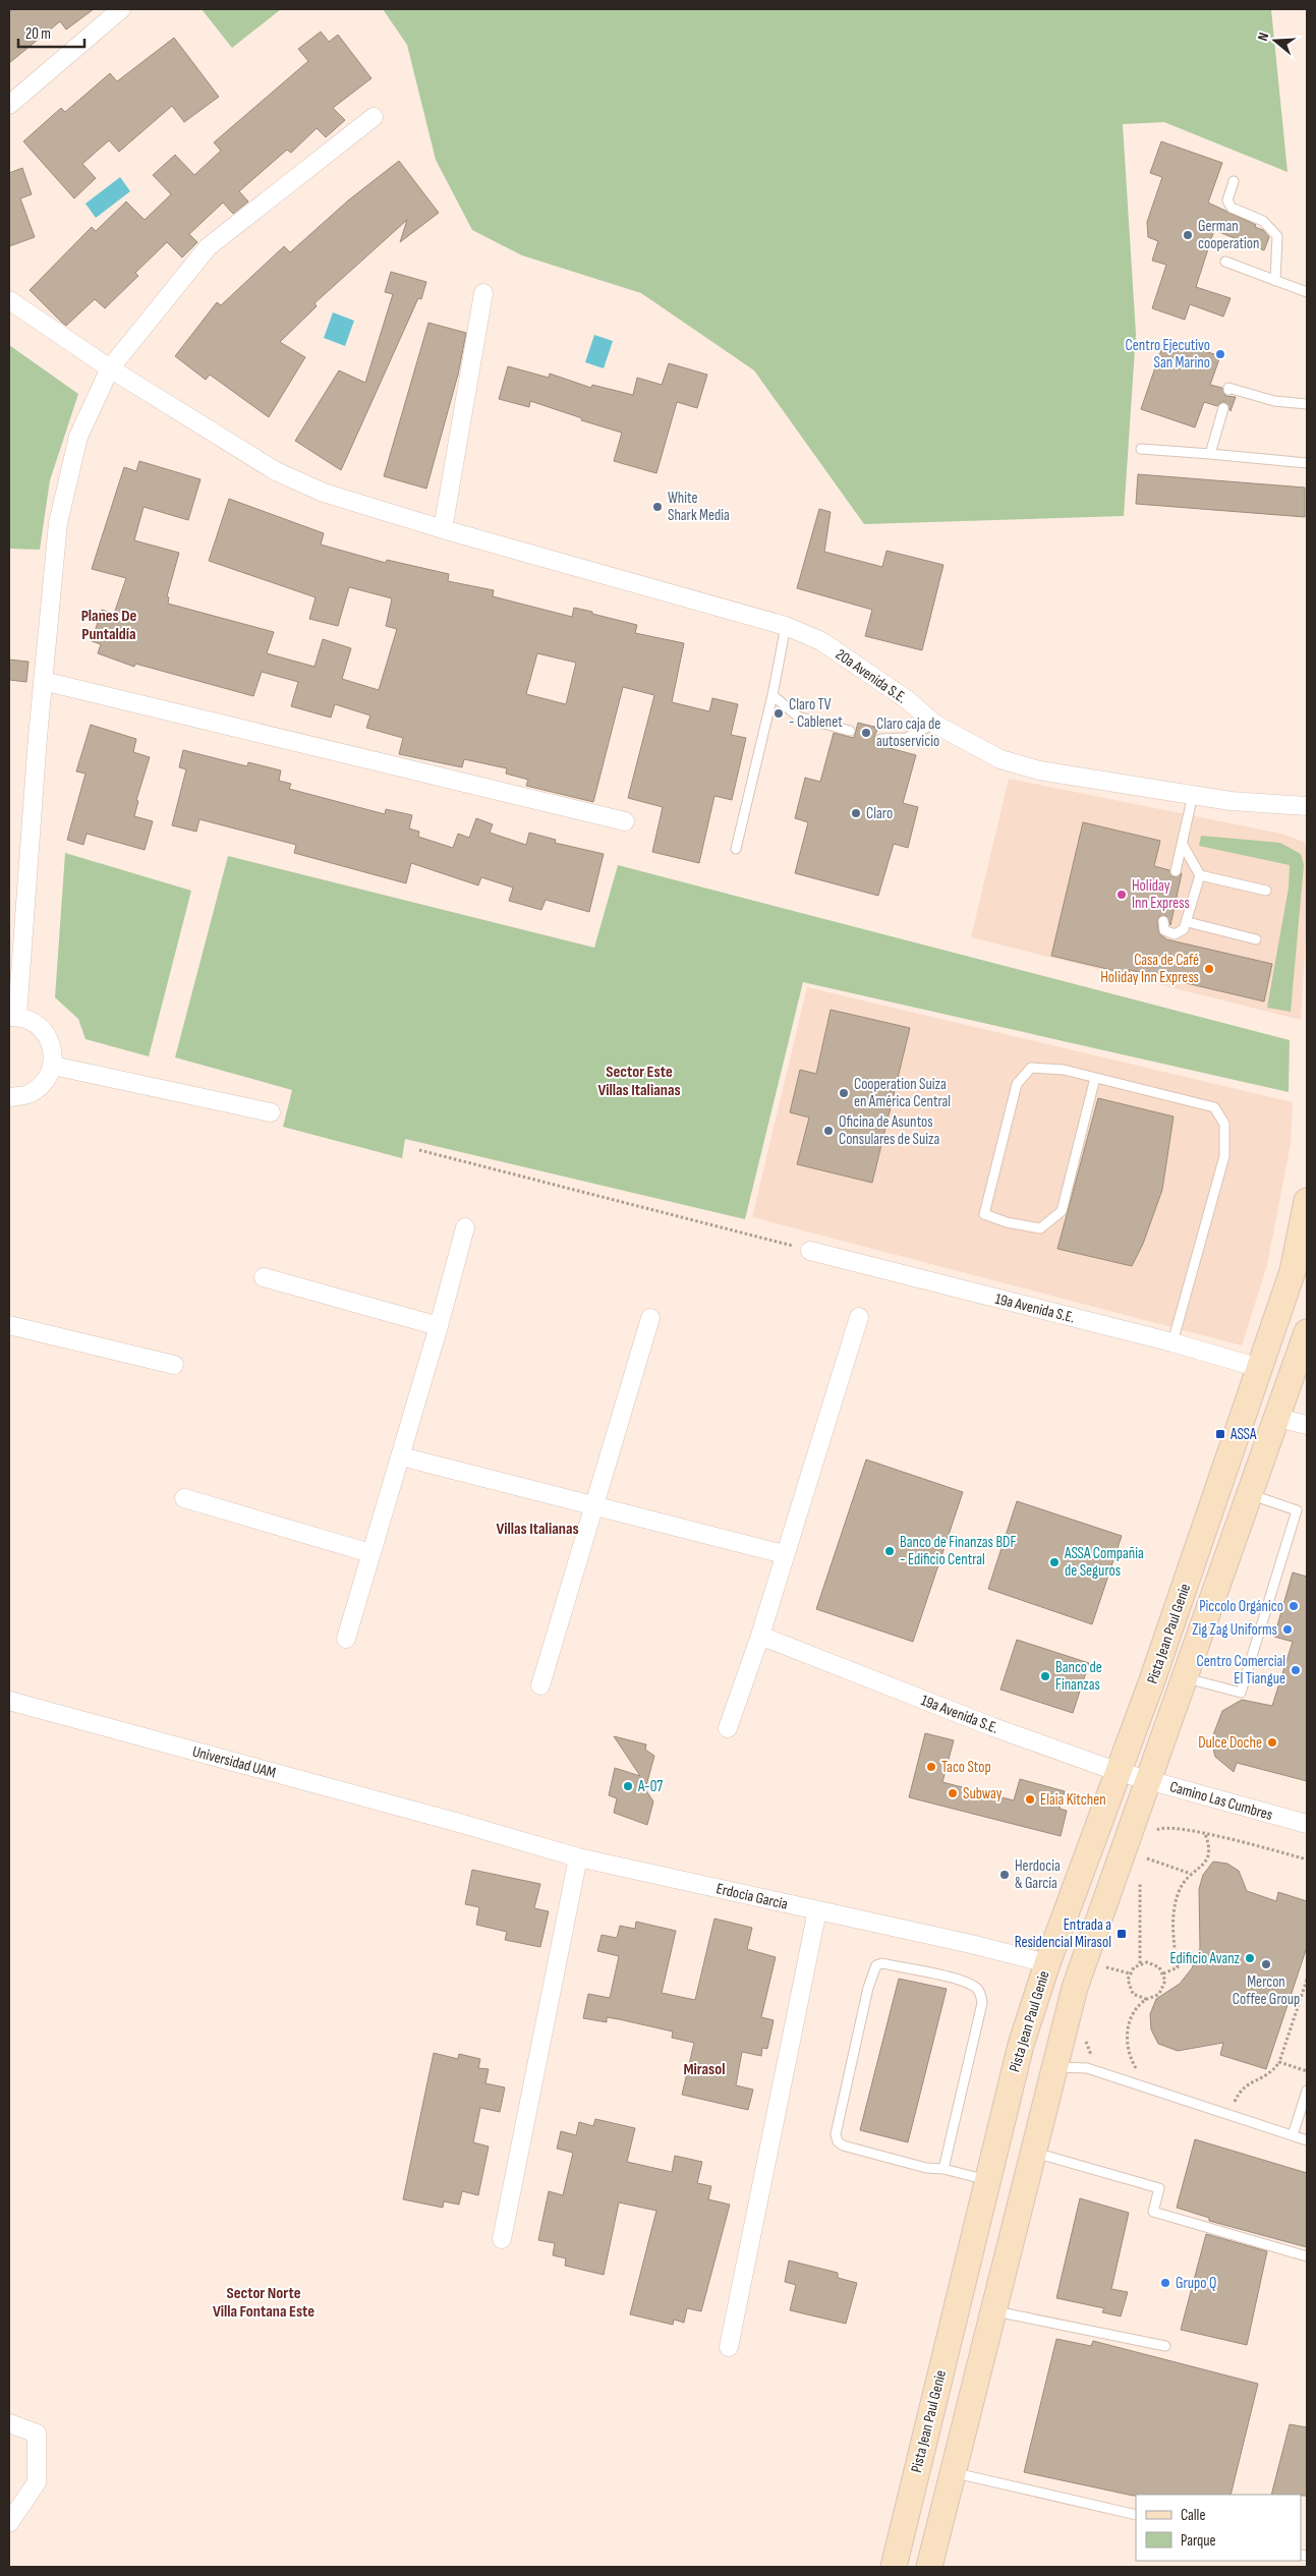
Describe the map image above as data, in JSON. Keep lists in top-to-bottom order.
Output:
{
  "streets": {
    "main road": ["Pista Jean Paul Genie"],
    "street": [
      "20a Avenida S.E.",
      "19a Avenida S.E.",
      "Universidad UAM",
      "Camino Las Cumbres",
      "Erdocia Garcia"
    ]
  },
  "crossings": [
    ["19a Avenida S.E.", "Pista Jean Paul Genie"],
    ["19a Avenida S.E.", "Camino Las Cumbres"],
    ["Pista Jean Paul Genie", "Camino Las Cumbres"],
    ["Pista Jean Paul Genie", "Erdocia Garcia"],
    ["Universidad UAM", "Erdocia Garcia"]
  ],
  "districts": [
    "Planes De Puntaldía",
    "Sector Este Villas Italianas",
    "Villas Italianas",
    "Mirasol",
    "Sector Norte Villa Fontana Este"
  ],
  "places": {
    "other": [
      "German cooperation",
      "Centro Ejecutivo San Marino",
      "White Shark Media",
      "Claro TV - Cablenet",
      "Claro caja de autoservicio",
      "Claro",
      "Holiday Inn Express",
      "Casa de Café Holiday Inn Express",
      "Cooperation Suiza en América Central",
      "Oficina de Asuntos Consulares de Suiza",
      "Banco de Finanzas BDF - Edificio Central",
      "ASSA Compañia de Seguros",
      "Piccolo Orgánico",
      "Zig Zag Uniforms",
      "Centro Comercial El Tiangue",
      "Banco de Finanzas",
      "Dulce Doche",
      "Taco Stop",
      "A-07",
      "Subway",
      "Elaia Kitchen",
      "Herdocia & García",
      "Edificio Avanz",
      "Mercon Coffee Group",
      "Grupo Q"
    ],
    "transit": ["ASSA", "Entrada a Residencial Mirasol"]
  },
  "legend": ["Calle", "Parque"],
  "scale_bar": "20 m",
  "north": "left"
}
